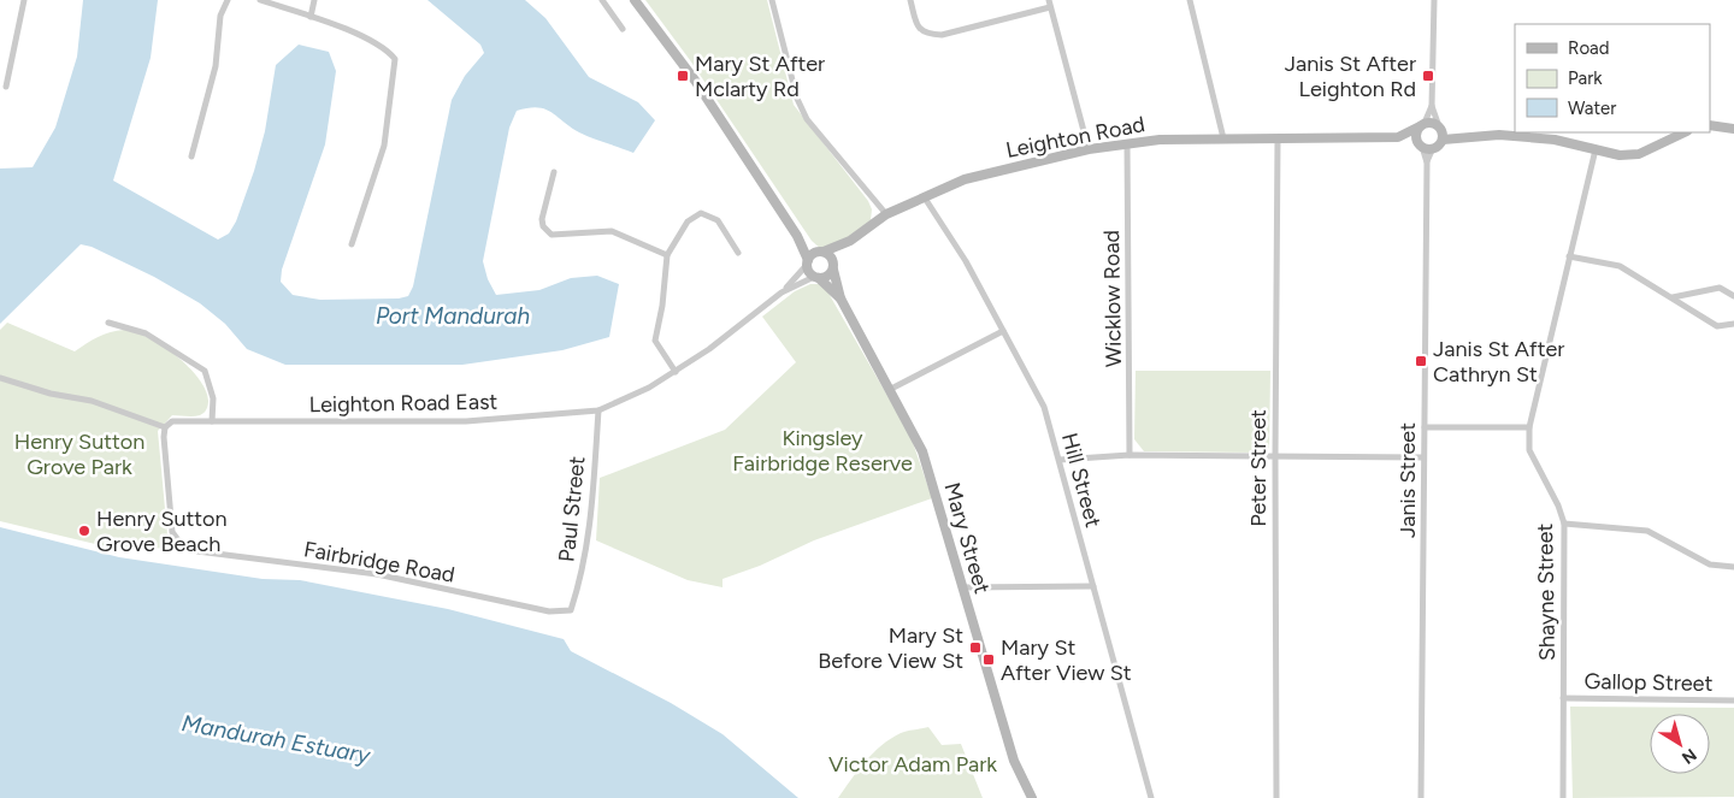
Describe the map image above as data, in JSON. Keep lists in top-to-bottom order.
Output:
{
  "streets": {
    "street": [
      "Leighton Road",
      "Wicklow Road",
      "Leighton Road East",
      "Peter Street",
      "Hill Street",
      "Janis Street",
      "Paul Street",
      "Mary Street",
      "Fairbridge Road",
      "Shayne Street",
      "Gallop Street"
    ]
  },
  "crossings": [
    ["Leighton Road", "Wicklow Road"],
    ["Leighton Road", "Leighton Road East"],
    ["Leighton Road", "Peter Street"],
    ["Leighton Road", "Hill Street"],
    ["Leighton Road", "Janis Street"],
    ["Leighton Road", "Mary Street"],
    ["Leighton Road East", "Paul Street"],
    ["Leighton Road East", "Mary Street"],
    ["Leighton Road East", "Fairbridge Road"],
    ["Paul Street", "Fairbridge Road"],
    ["Shayne Street", "Gallop Street"]
  ],
  "water": ["Port Mandurah", "Mandurah Estuary"],
  "parks": ["Kingsley Fairbridge Reserve", "Henry Sutton Grove Park", "Victor Adam Park"],
  "places": {
    "transit": [
      "Mary St After Mclarty Rd",
      "Janis St After Leighton Rd",
      "Janis St After Cathryn St",
      "Mary St Before View St",
      "Mary St After View St"
    ],
    "other": ["Henry Sutton Grove Beach"]
  },
  "legend": ["Road", "Park", "Water"],
  "north": "bottom right"
}
